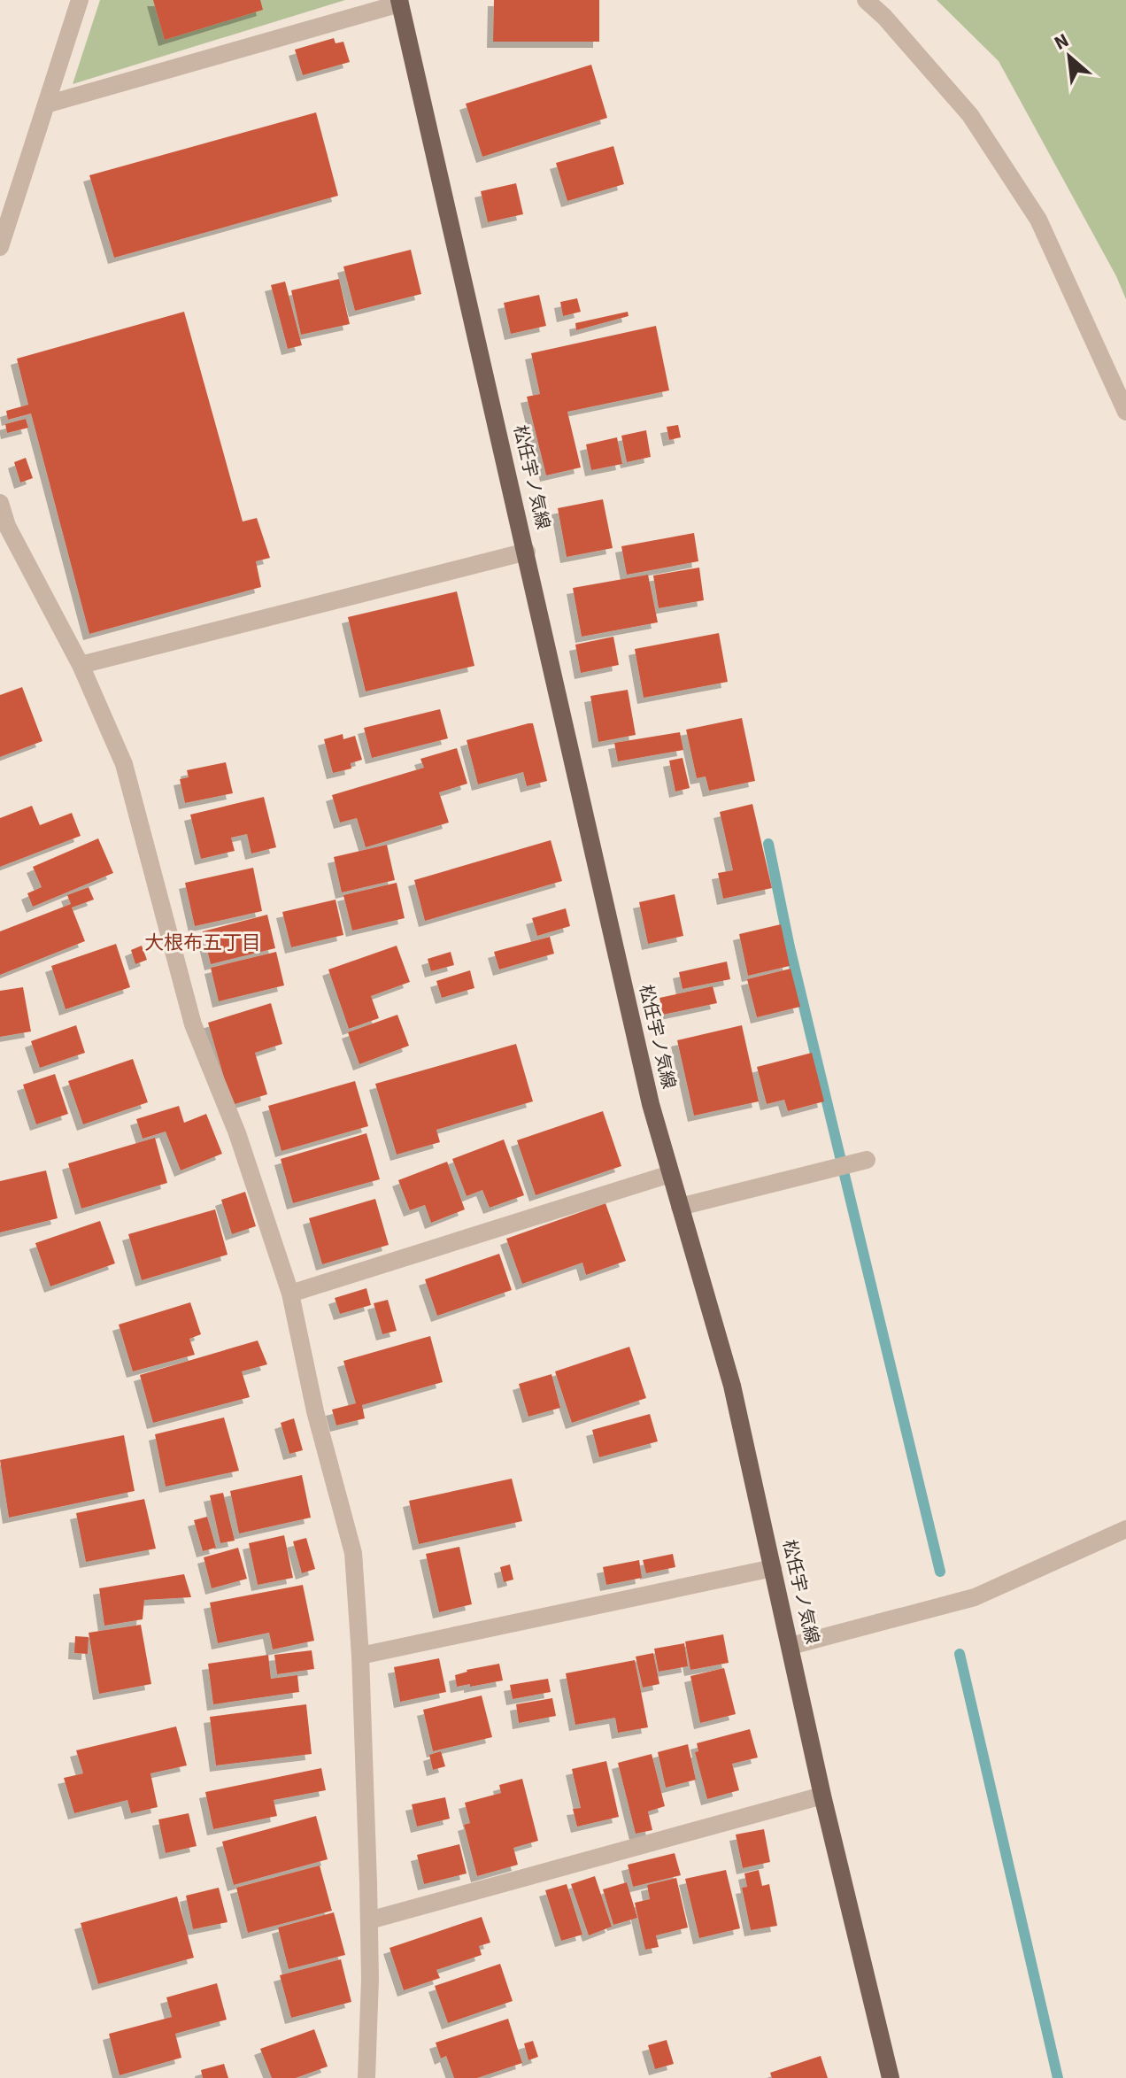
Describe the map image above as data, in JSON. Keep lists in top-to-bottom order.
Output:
{
  "streets": {
    "main road": ["松任宇ノ気線"]
  },
  "districts": ["大根布五丁目"],
  "north": "top left"
}
